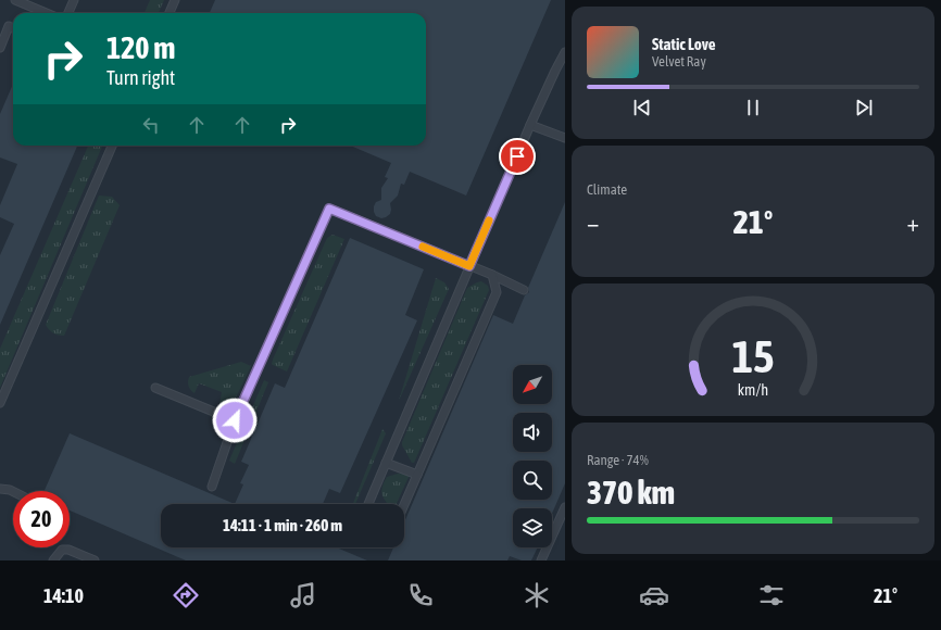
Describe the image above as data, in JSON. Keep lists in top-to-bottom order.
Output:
{
  "north": "bottom left",
  "page": {
    "turn": ["120 m", "Turn right"],
    "song": ["Static Love", "Velvet Ray"],
    "tile": [
      "Climate",
      ["Range · 74%", "370 km"]
    ],
    "heat": ["−", "21°", "+"],
    "limit": "20",
    "trip": "14:11 · 1 min · 260 m",
    "tabs": ["14:10", "21°"],
    "gauge": ["15", "km/h"]
  }
}
